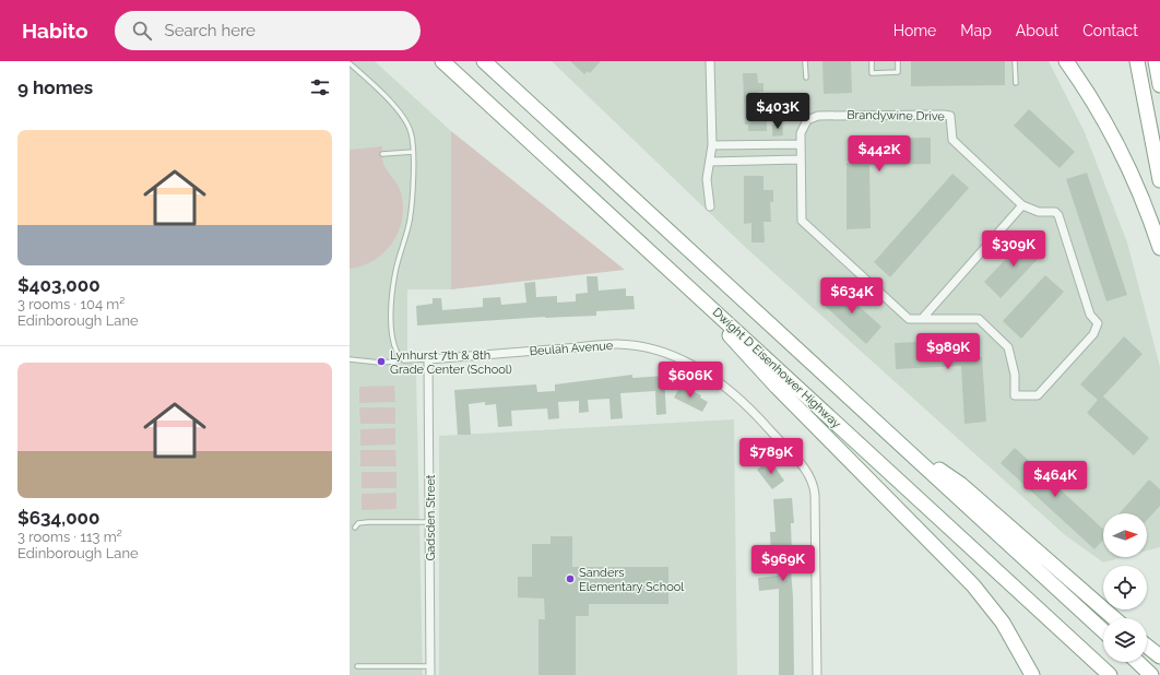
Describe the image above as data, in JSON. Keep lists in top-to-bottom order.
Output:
{
  "streets": {
    "highway": ["Dwight D Eisenhower Highway"],
    "street": ["Brandywine Drive", "Beulah Avenue", "Gadsden Street"]
  },
  "crossings": [
    ["Beulah Avenue", "Gadsden Street"]
  ],
  "places": ["Lynhurst 7th & 8th Grade Center (School)", "Sanders Elementary School"],
  "north": "right",
  "page": {
    "header": "Habito",
    "search": "Search here",
    "nav": [
      "Home",
      "Map",
      "About",
      "Contact"
    ],
    "heading": "9 homes",
    "price": [
      "$403K",
      "$442K",
      "$309K",
      "$634K",
      "$989K",
      "$606K",
      "$789K",
      "$464K",
      "$969K"
    ],
    "list": [
      {
        "name": "$403,000",
        "note": "3 rooms · 104 m² · Edinborough Lane"
      },
      {
        "name": "$634,000",
        "note": "3 rooms · 113 m² · Edinborough Lane"
      }
    ]
  }
}
